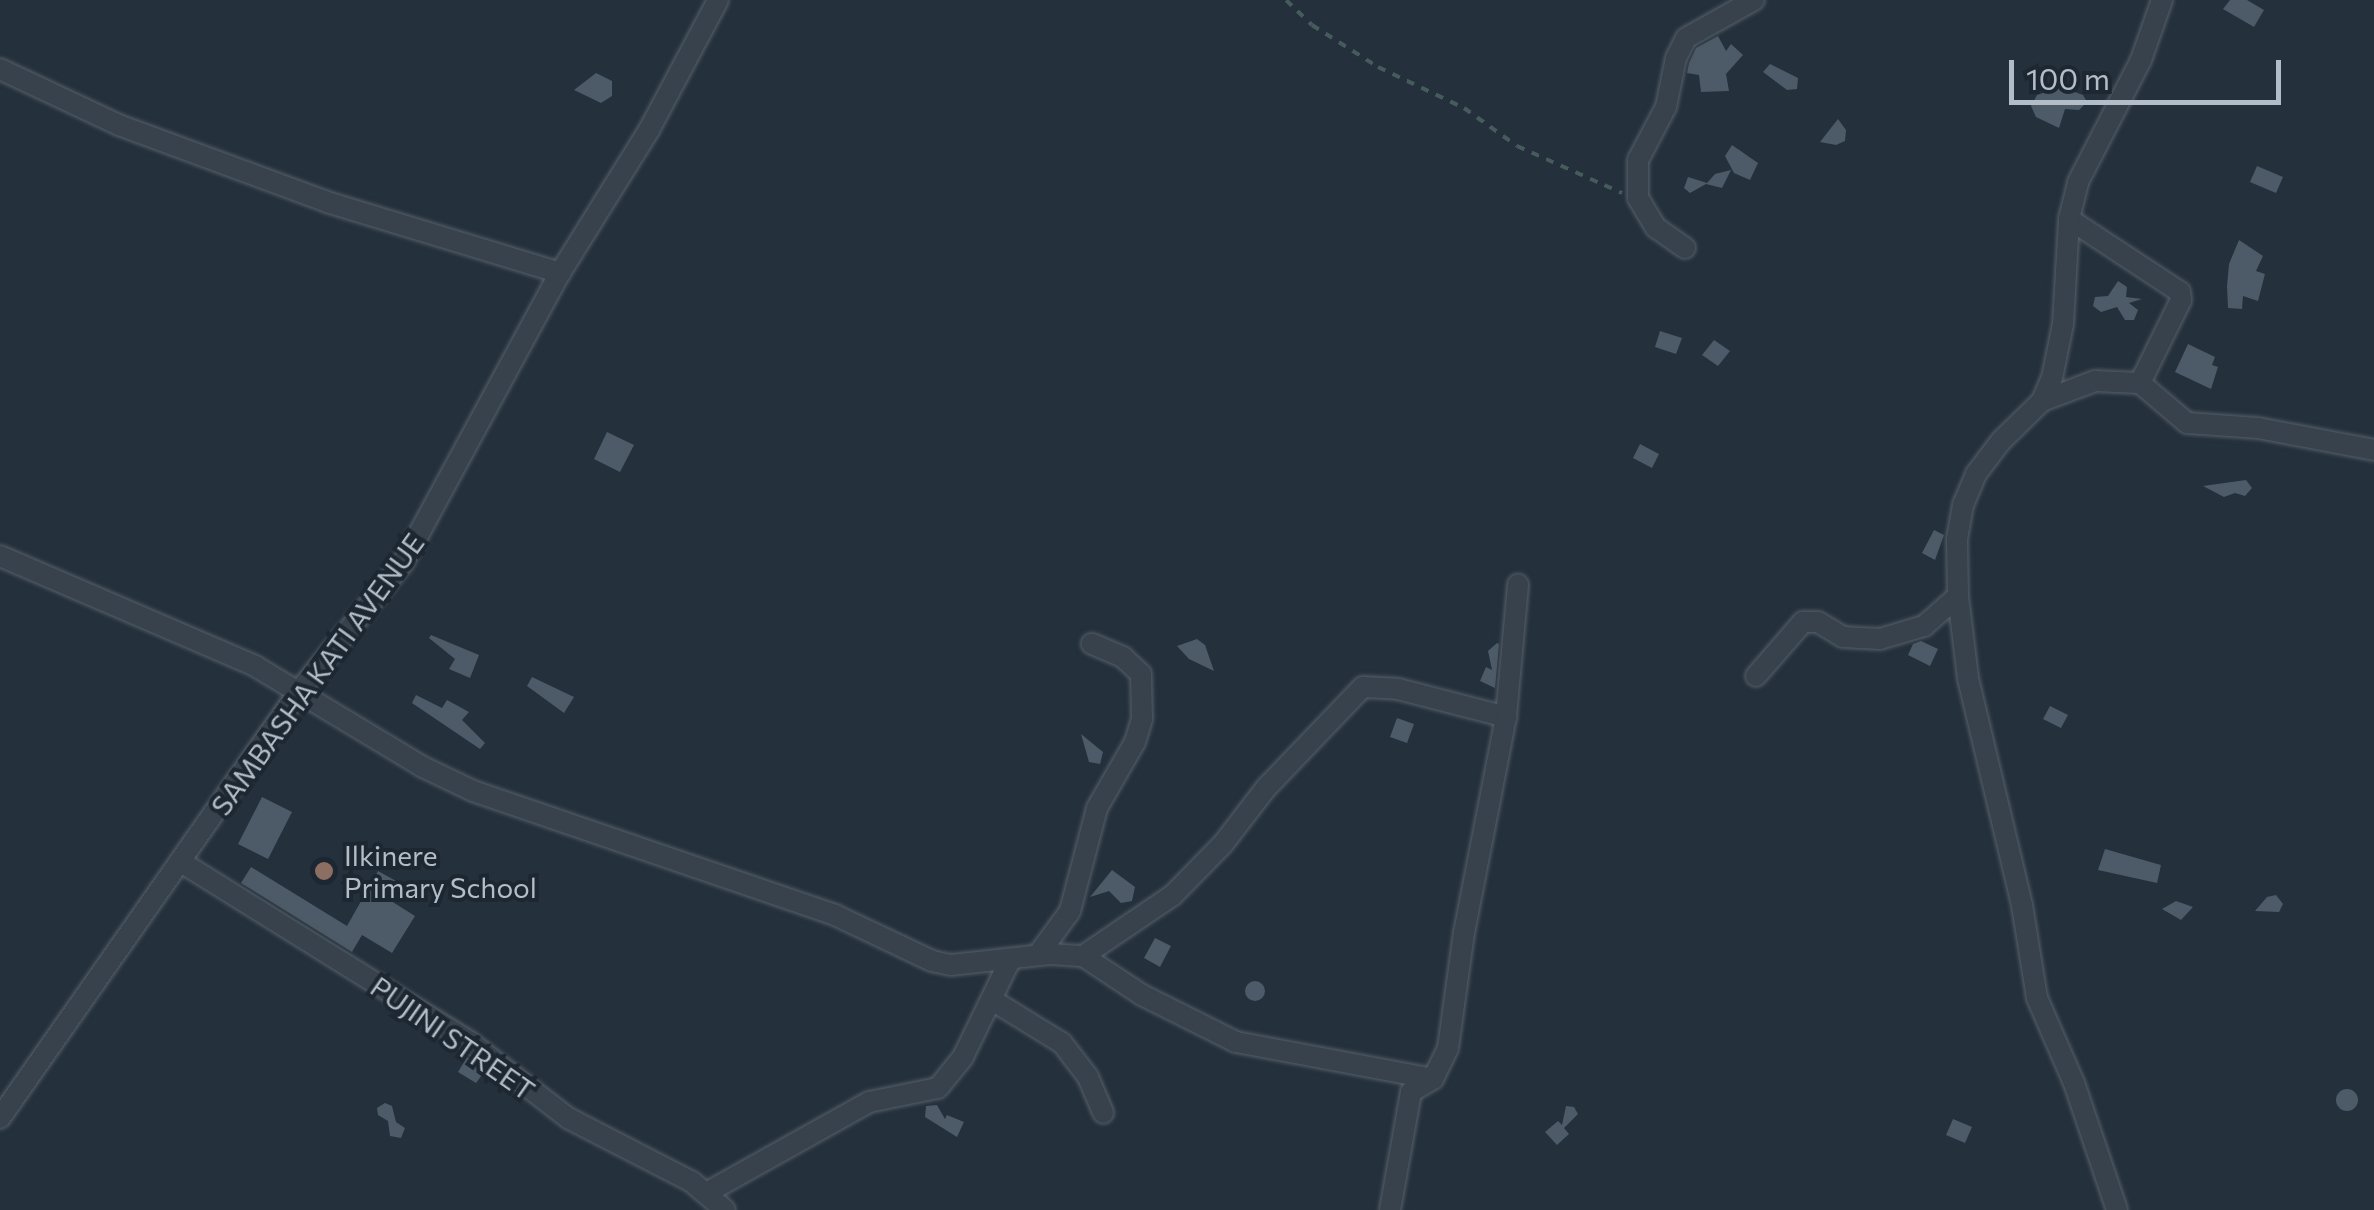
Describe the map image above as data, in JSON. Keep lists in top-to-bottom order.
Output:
{
  "streets": {
    "street": ["SAMBASHA KATI AVENUE", "PUJINI STREET"]
  },
  "crossings": [
    ["SAMBASHA KATI AVENUE", "PUJINI STREET"]
  ],
  "places": ["Ilkinere Primary School"],
  "scale_bar": "100 m"
}
